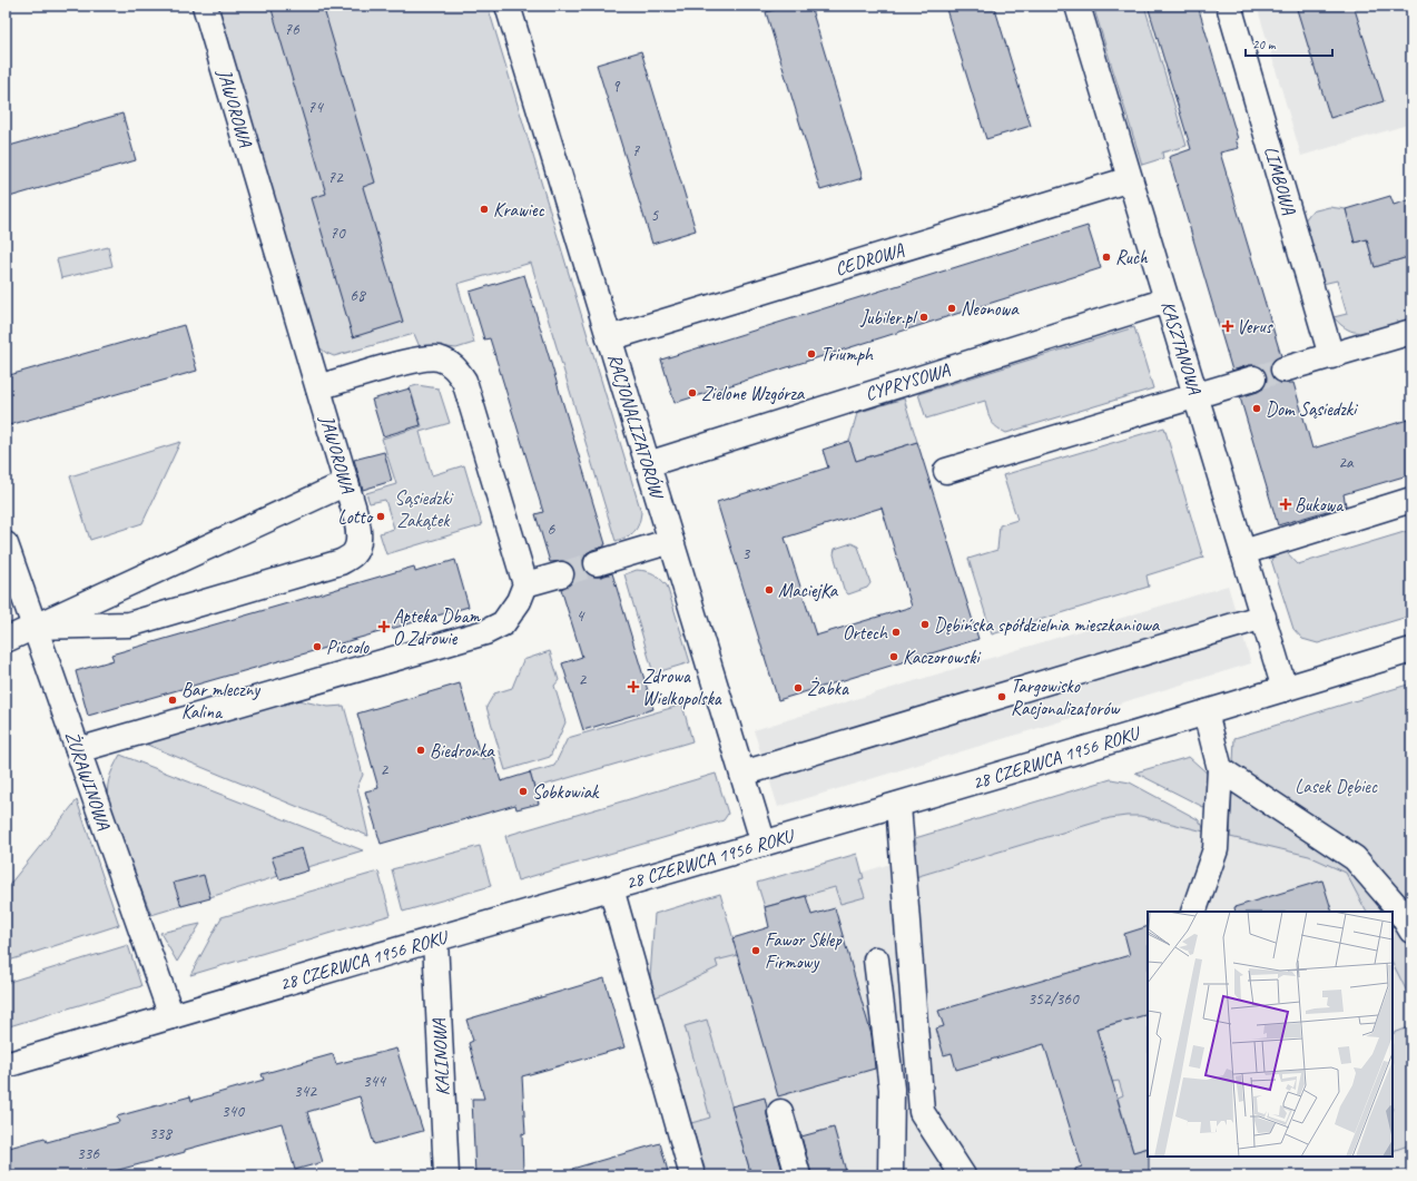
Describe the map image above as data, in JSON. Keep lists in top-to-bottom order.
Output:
{
  "streets": {
    "street": [
      "JAWOROWA",
      "LIMBOWA",
      "CEDROWA",
      "KASZTANOWA",
      "CYPRYSOWA",
      "RACJONALIZATORÓW",
      "28 CZERWCA 1956 ROKU",
      "ŻURAWINOWA",
      "KALINOWA"
    ]
  },
  "crossings": [
    ["JAWOROWA", "ŻURAWINOWA"],
    ["CEDROWA", "KASZTANOWA"],
    ["CEDROWA", "RACJONALIZATORÓW"],
    ["KASZTANOWA", "CYPRYSOWA"],
    ["KASZTANOWA", "28 CZERWCA 1956 ROKU"],
    ["CYPRYSOWA", "RACJONALIZATORÓW"],
    ["RACJONALIZATORÓW", "28 CZERWCA 1956 ROKU"],
    ["28 CZERWCA 1956 ROKU", "ŻURAWINOWA"],
    ["28 CZERWCA 1956 ROKU", "KALINOWA"]
  ],
  "parks": ["Sąsiedzki Zakątek", "Lasek Dębiec"],
  "places": {
    "other": [
      "Krawiec",
      "Ruch",
      "Neonowa",
      "Jubiler.pl",
      "Triumph",
      "Zielone Wzgórza",
      "Dom Sąsiedzki",
      "Lotto",
      "MaciejKa",
      "Dębińska spółdzielnia mieszkaniowa",
      "Ortech",
      "Piccolo",
      "Kaczorowski",
      "Żabka",
      "Targowisko Racjonalizatorów",
      "Bar mleczny Kalina",
      "Biedronka",
      "Sobkowiak",
      "Fawor Sklep Firmowy"
    ],
    "health": [
      "Verus",
      "Bukowa",
      "Apteka Dbam O Zdrowie",
      "Zdrowa Wielkopolska"
    ]
  },
  "house_numbers": [
    "76",
    "9",
    "74",
    "7",
    "72",
    "5",
    "70",
    "68",
    "2a",
    "6",
    "3",
    "4",
    "2",
    "2",
    "352/360",
    "344",
    "342",
    "340",
    "338",
    "336"
  ],
  "scale_bar": "20 m"
}
